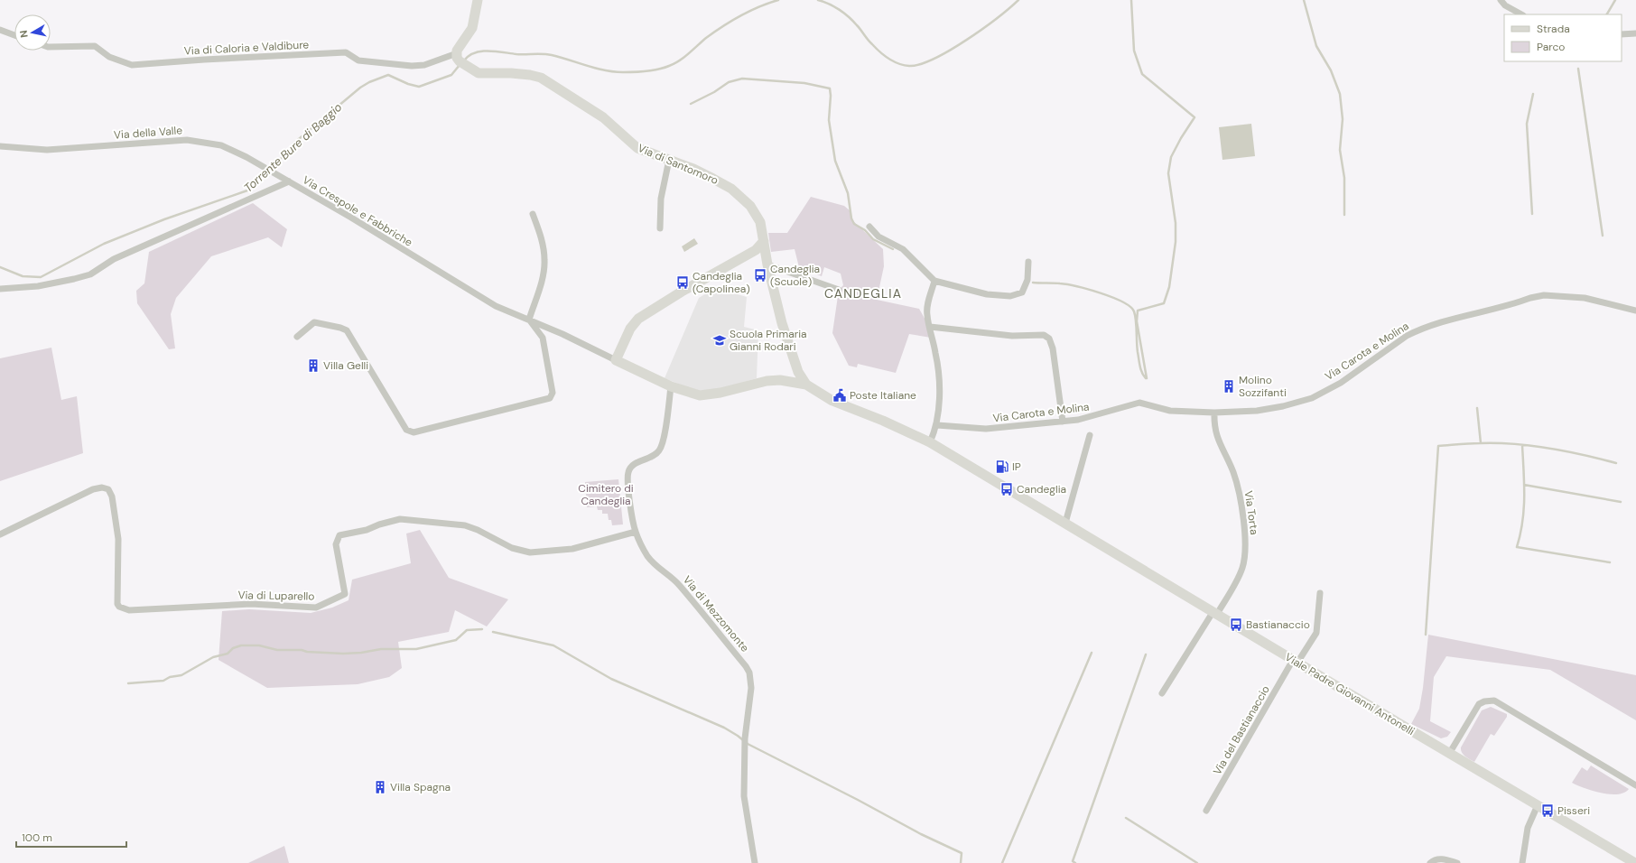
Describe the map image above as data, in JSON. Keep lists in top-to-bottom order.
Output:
{
  "streets": {
    "main road": ["Via di Santomoro", "Viale Padre Giovanni Antonelli"],
    "street": [
      "Via di Caloria e Valdibure",
      "Via della Valle",
      "Via Crespole e Fabbriche",
      "Via Carota e Molina",
      "Via Torta",
      "Via di Luparello",
      "Via di Mezzomonte",
      "Via del Bastianaccio"
    ]
  },
  "crossings": [
    ["Via di Caloria e Valdibure", "Via di Santomoro"],
    ["Via della Valle", "Via Crespole e Fabbriche"],
    ["Via di Santomoro", "Viale Padre Giovanni Antonelli"],
    ["Via Carota e Molina", "Via Torta"],
    ["Via Torta", "Viale Padre Giovanni Antonelli"],
    ["Via di Luparello", "Via di Mezzomonte"],
    ["Viale Padre Giovanni Antonelli", "Via del Bastianaccio"]
  ],
  "districts": ["CANDEGLIA"],
  "water": ["Torrente Bure di Baggio"],
  "parks": ["Cimitero di Candeglia"],
  "places": {
    "bus stop": [
      "Candeglia (Scuole)",
      "Candeglia (Capolinea)",
      "Candeglia",
      "Bastianaccio",
      "Pisseri"
    ],
    "school or university": ["Scuola Primaria Gianni Rodari"],
    "building": ["Villa Gelli", "Molino Sozzifanti", "Villa Spagna"],
    "public building": ["Poste Italiane"],
    "fuel station": ["IP"]
  },
  "legend": ["Strada", "Parco"],
  "scale_bar": "100 m",
  "north": "left"
}
